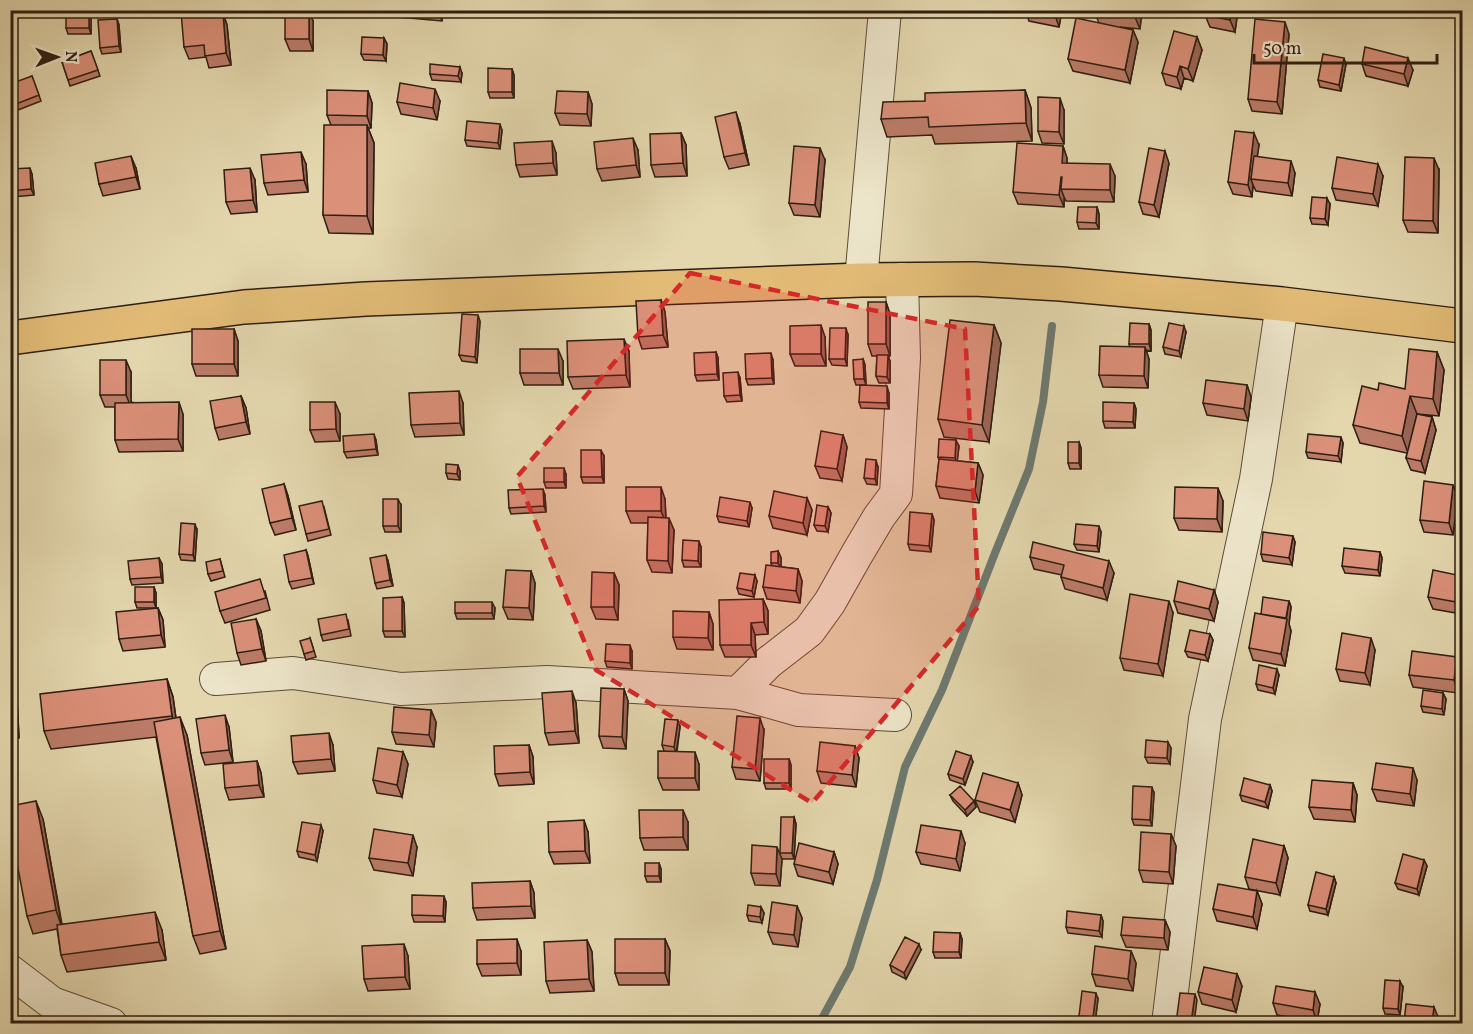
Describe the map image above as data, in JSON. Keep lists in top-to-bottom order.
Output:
{
  "scale_bar": "50 m",
  "north": "right"
}
